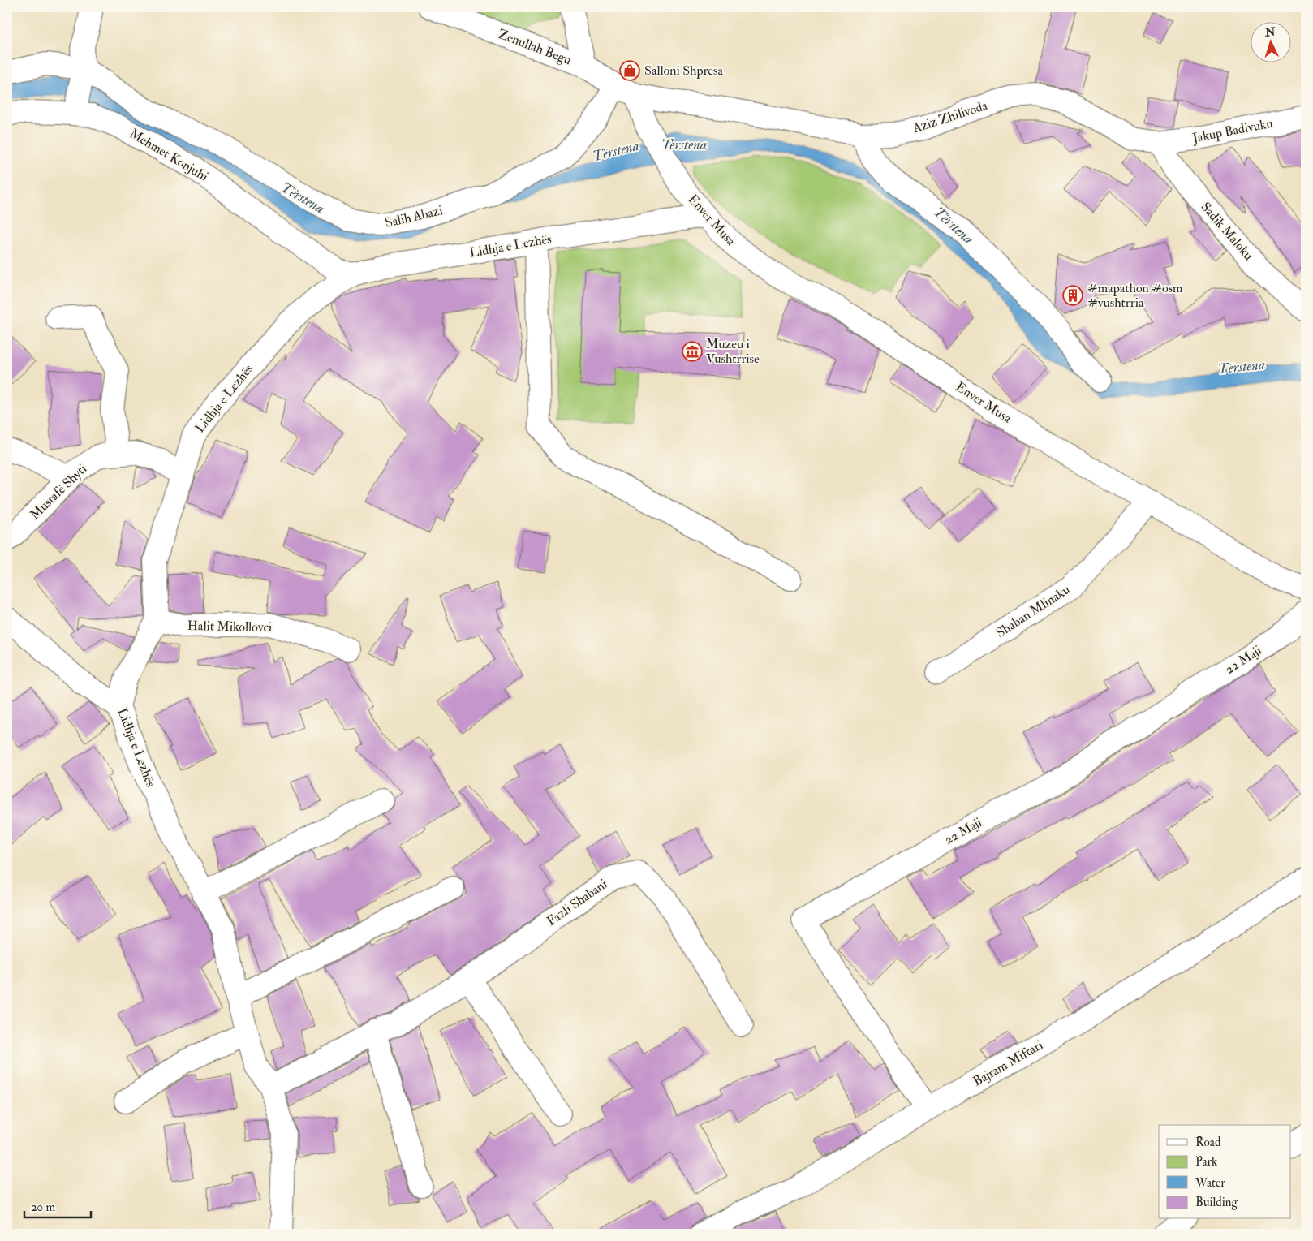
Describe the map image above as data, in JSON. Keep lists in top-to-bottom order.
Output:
{
  "streets": {
    "street": [
      "Zenullah Begu",
      "Aziz Zhilivoda",
      "Jakup Badivuku",
      "Mehmet Konjuhi",
      "Salih Abazi",
      "Enver Musa",
      "Sadik Maloku",
      "Lidhja e Lezhës",
      "Mustafë Shyti",
      "Shaban Mlinaku",
      "Halit Mikollovci",
      "22 Maji",
      "Fazli Shabani",
      "Bajram Miftari"
    ]
  },
  "crossings": [
    ["Zenullah Begu", "Aziz Zhilivoda"],
    ["Zenullah Begu", "Salih Abazi"],
    ["Zenullah Begu", "Enver Musa"],
    ["Aziz Zhilivoda", "Jakup Badivuku"],
    ["Aziz Zhilivoda", "Enver Musa"],
    ["Aziz Zhilivoda", "Sadik Maloku"],
    ["Jakup Badivuku", "Sadik Maloku"],
    ["Mehmet Konjuhi", "Lidhja e Lezhës"],
    ["Enver Musa", "Lidhja e Lezhës"],
    ["Enver Musa", "Shaban Mlinaku"],
    ["Lidhja e Lezhës", "Mustafë Shyti"],
    ["Lidhja e Lezhës", "Halit Mikollovci"],
    ["Lidhja e Lezhës", "Fazli Shabani"],
    ["22 Maji", "Bajram Miftari"]
  ],
  "water": ["Terstena", "Tërstena"],
  "places": {
    "shop": ["Salloni Shpresa"],
    "building": ["#mapathon #osm #vushtrria"],
    "museum": ["Muzeu i Vushtrrise"]
  },
  "legend": [
    "Road",
    "Park",
    "Water",
    "Building"
  ],
  "scale_bar": "20 m",
  "north": "top"
}
